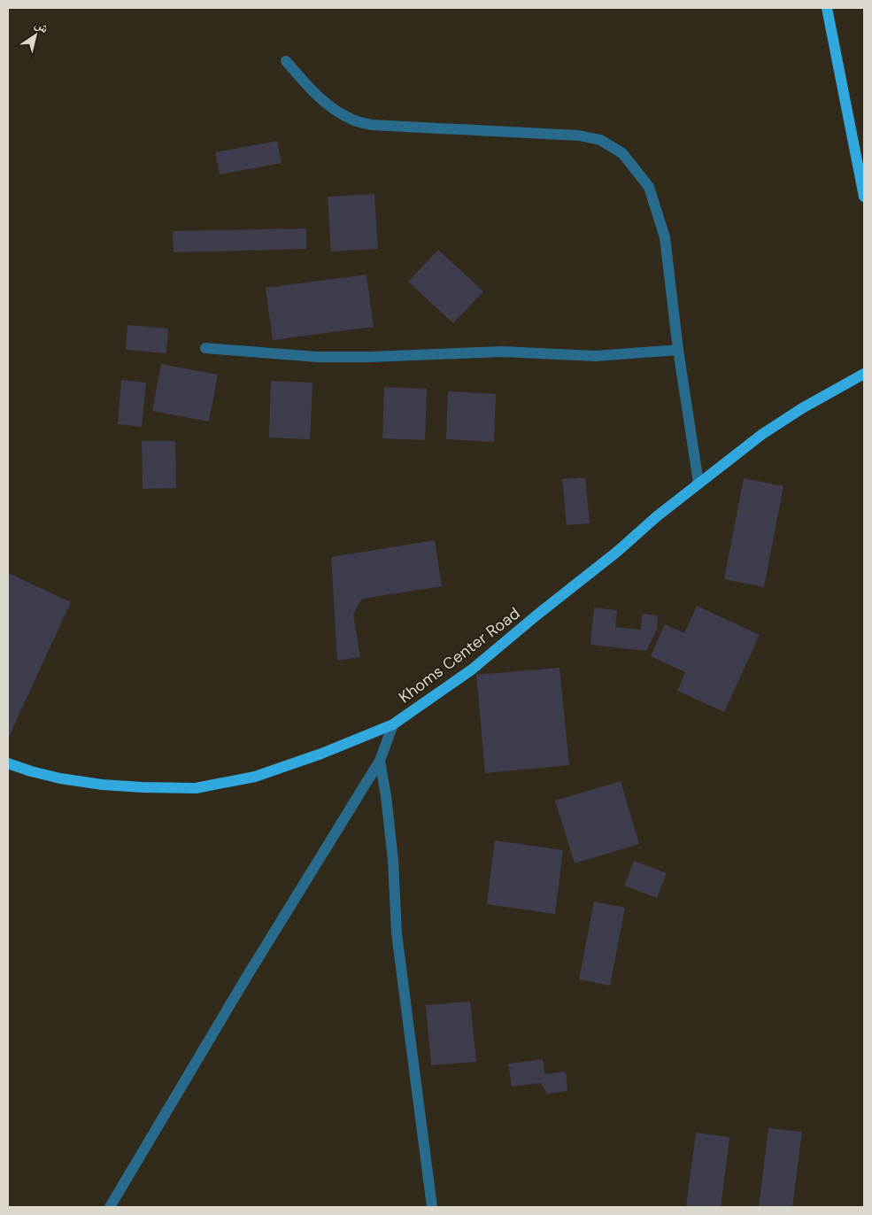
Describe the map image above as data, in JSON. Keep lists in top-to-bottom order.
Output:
{
  "streets": {
    "main road": ["Khoms Center Road"]
  },
  "north": "top right"
}
